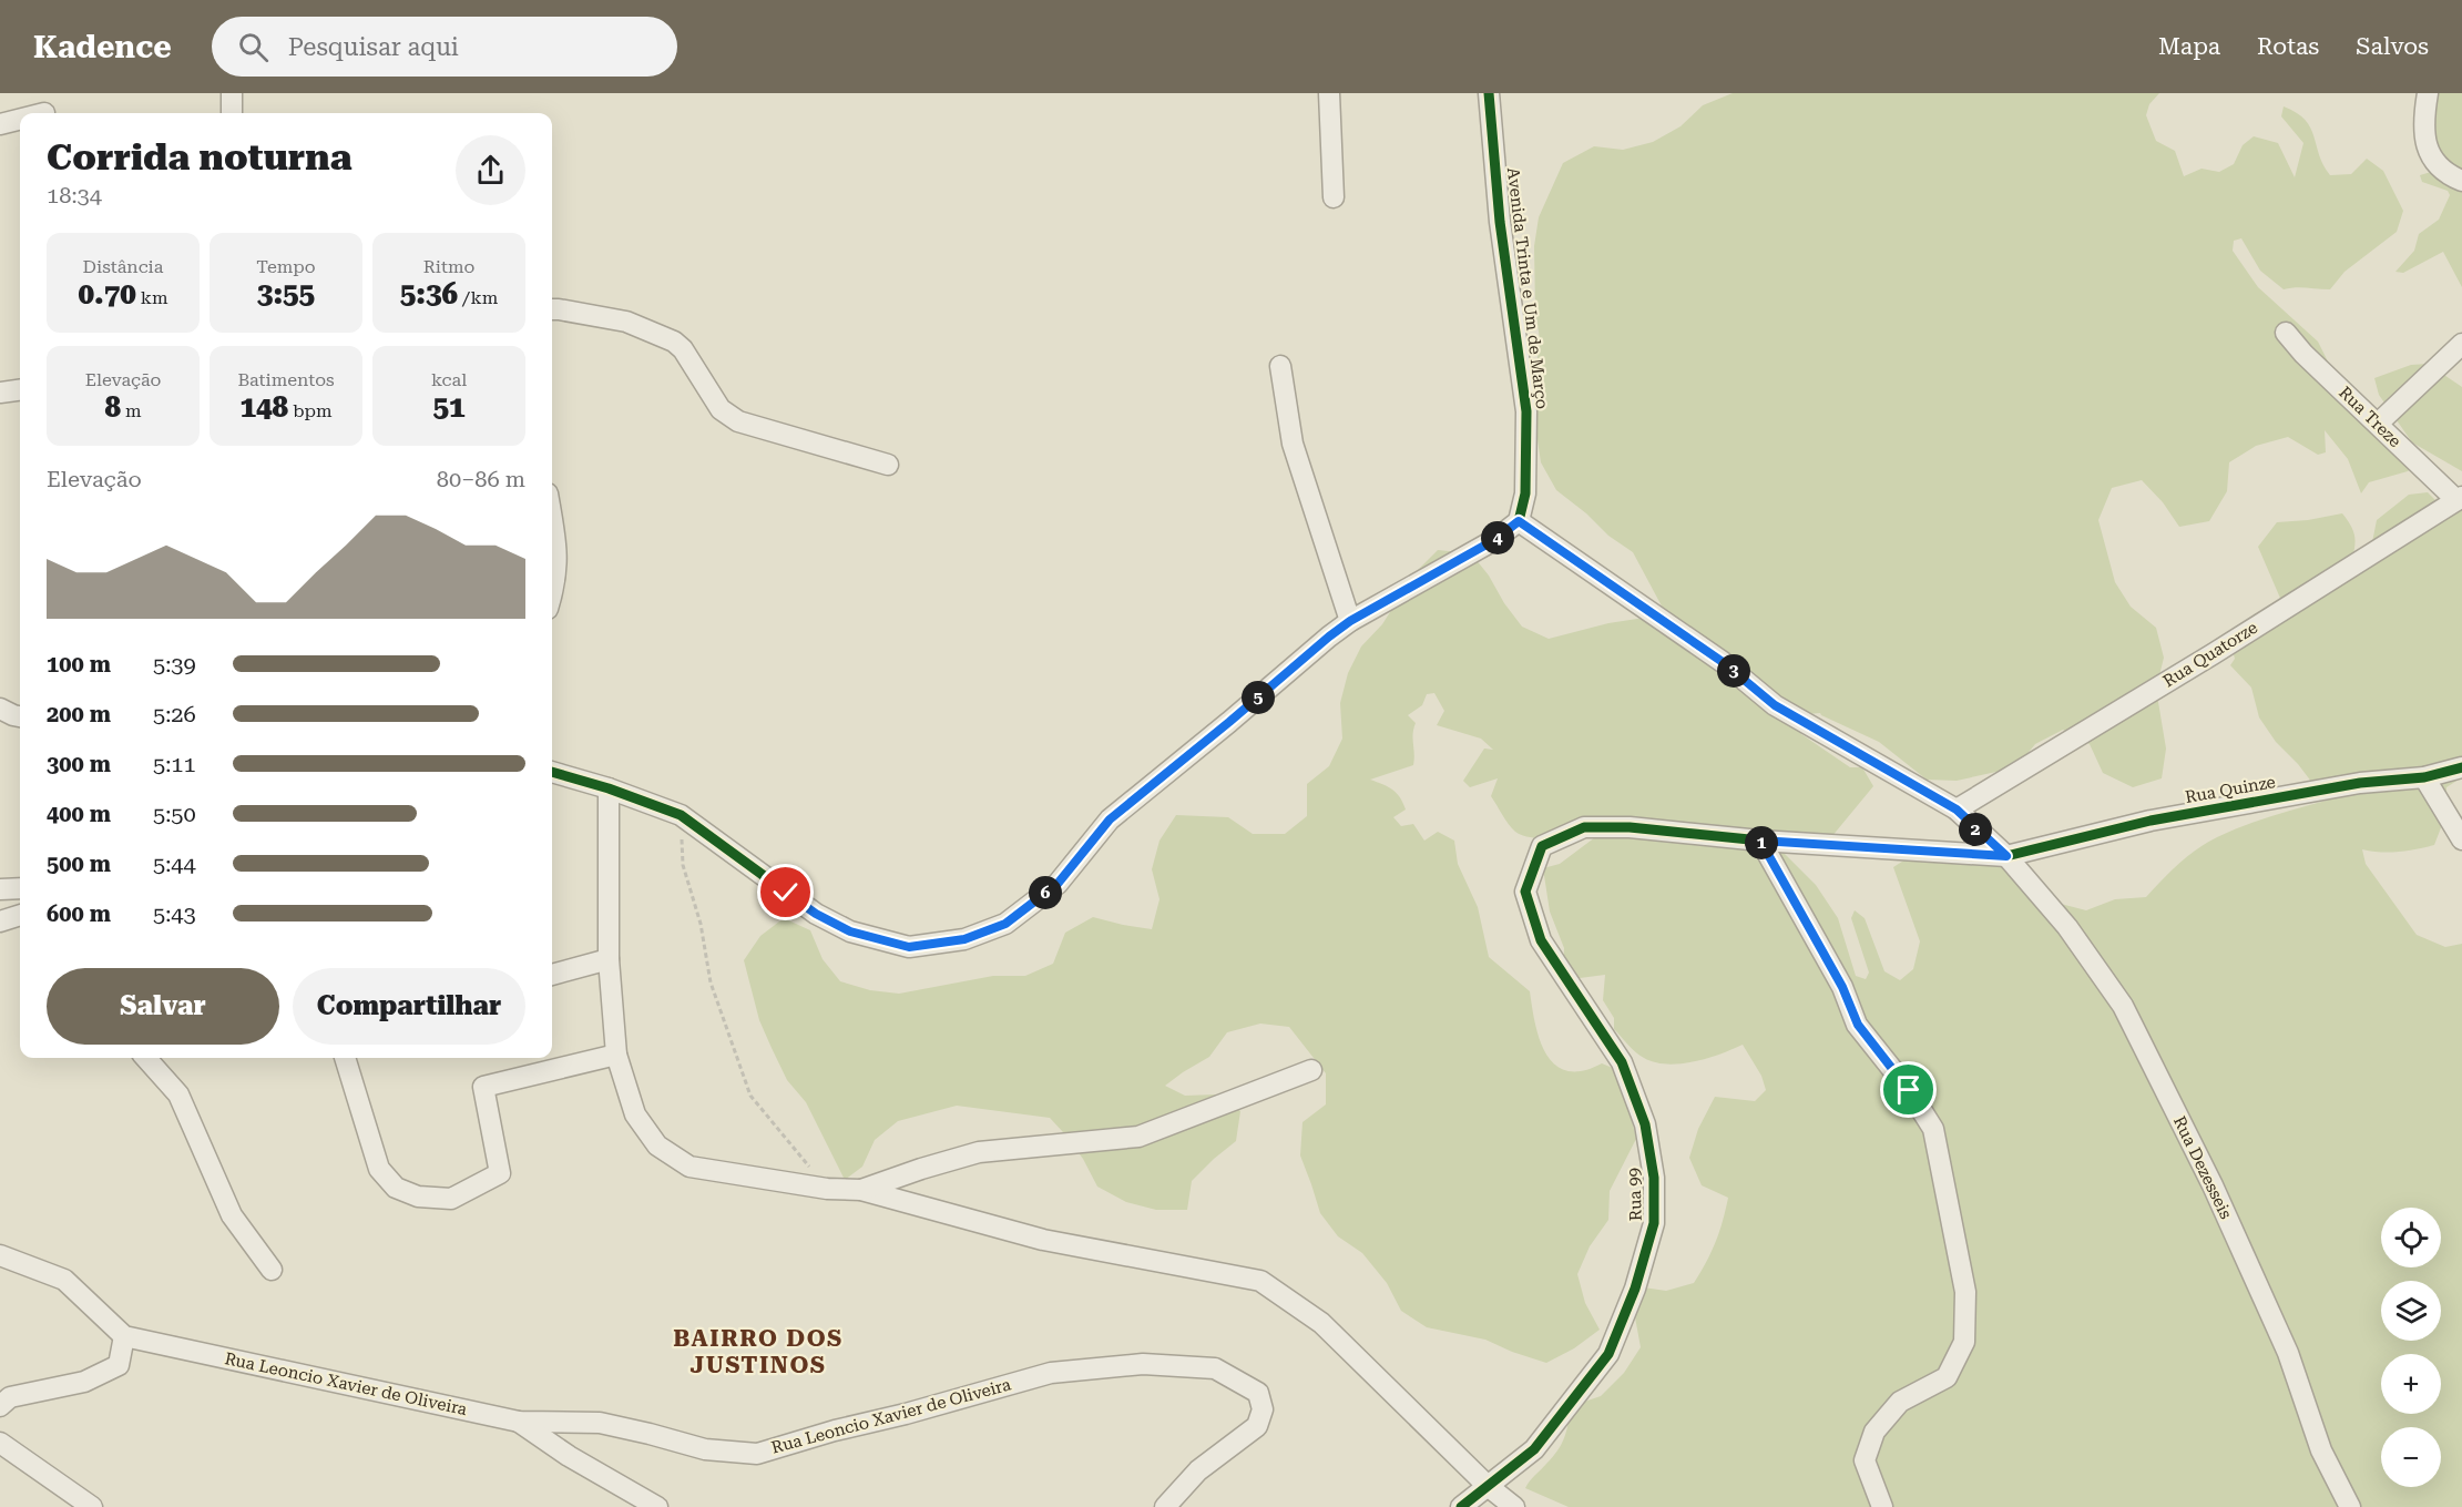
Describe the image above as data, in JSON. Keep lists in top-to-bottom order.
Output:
{
  "streets": {
    "street": [
      "Avenida Trinta e Um de Março",
      "Rua Treze",
      "Rua Quatorze",
      "Rua Quinze",
      "Rua Dezesseis",
      "Rua 99",
      "Rua Leoncio Xavier de Oliveira"
    ]
  },
  "crossings": [
    ["Rua Treze", "Rua Quatorze"],
    ["Rua Quinze", "Rua Dezesseis"],
    ["Rua Quinze", "Rua 99"]
  ],
  "districts": ["BAIRRO DOS JUSTINOS"],
  "page": {
    "header": "Kadence",
    "search": "Pesquisar aqui",
    "nav": ["Mapa", "Rotas", "Salvos"],
    "heading": ["Corrida noturna", "18:34"],
    "stats": [
      ["Distância", "0.70 km"],
      ["Tempo", "3:55"],
      ["Ritmo", "5:36 /km"],
      ["Elevação", "8 m"],
      ["Batimentos", "148 bpm"],
      ["kcal", "51"]
    ],
    "chart": ["Elevação", "80–86 m"],
    "pins": [
      "4",
      "3",
      "5",
      "2",
      "1",
      "6"
    ],
    "list": [
      {
        "name": "100 m",
        "note": "5:39"
      },
      {
        "name": "200 m",
        "note": "5:26"
      },
      {
        "name": "300 m",
        "note": "5:11"
      },
      {
        "name": "400 m",
        "note": "5:50"
      },
      {
        "name": "500 m",
        "note": "5:44"
      },
      {
        "name": "600 m",
        "note": "5:43"
      }
    ],
    "buttons": ["Salvar", "Compartilhar"],
    "map_buttons": ["+", "−"]
  }
}
